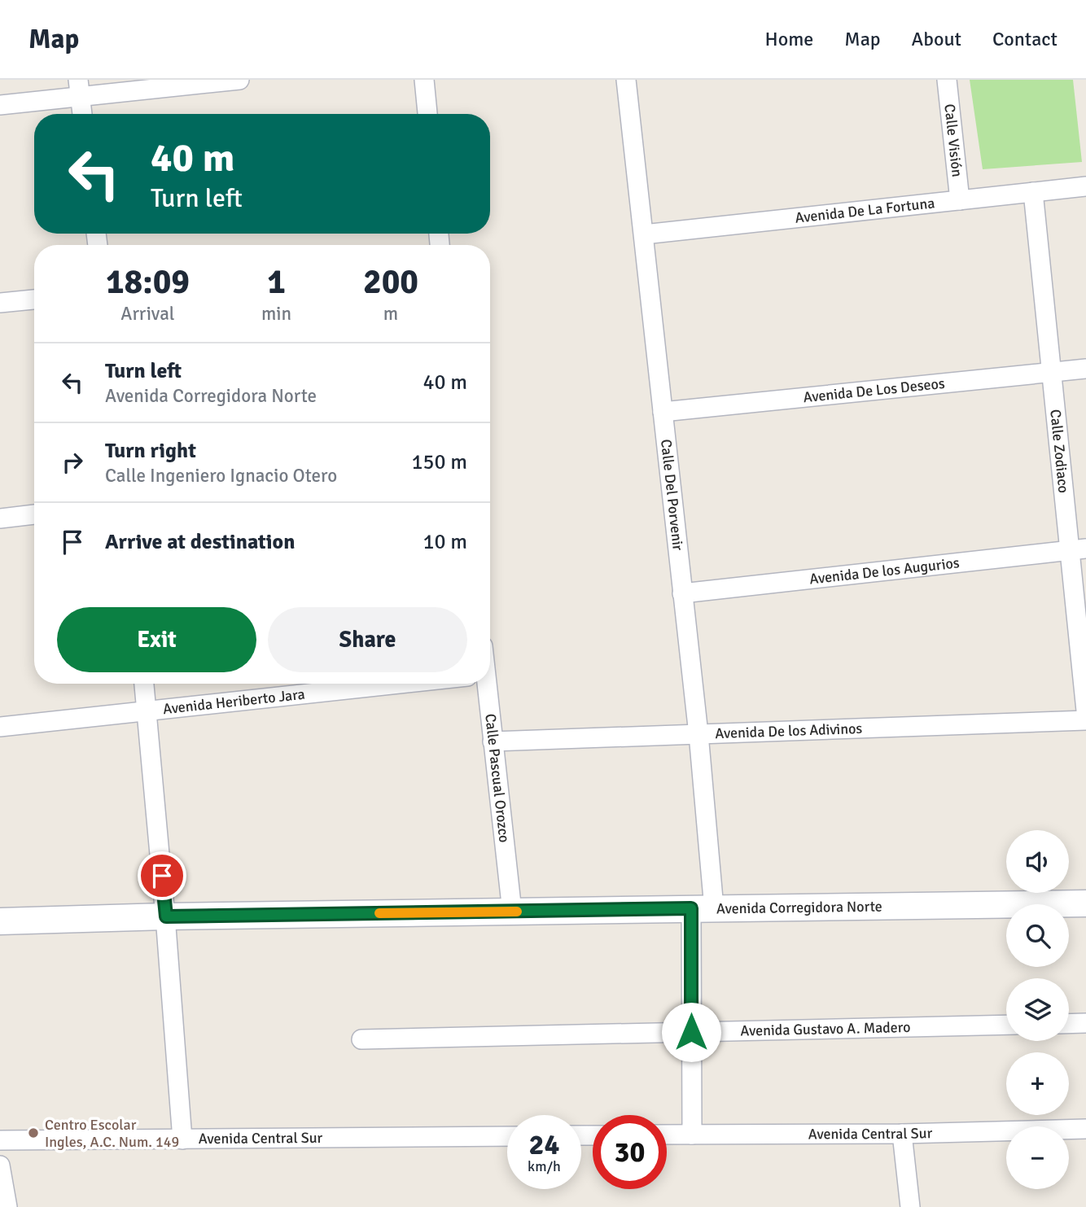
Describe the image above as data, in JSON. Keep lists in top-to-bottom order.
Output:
{
  "streets": {
    "street": [
      "Calle Visión",
      "Avenida De La Fortuna",
      "Avenida De Los Deseos",
      "Calle Zodiaco",
      "Calle Del Porvenir",
      "Avenida De los Augurios",
      "Avenida Heriberto Jara",
      "Avenida De los Adivinos",
      "Calle Pascual Orozco",
      "Avenida Corregidora Norte",
      "Avenida Gustavo A. Madero",
      "Avenida Central Sur"
    ]
  },
  "crossings": [
    ["Calle Visión", "Avenida De La Fortuna"],
    ["Avenida De La Fortuna", "Calle Zodiaco"],
    ["Avenida De La Fortuna", "Calle Del Porvenir"],
    ["Avenida De Los Deseos", "Calle Zodiaco"],
    ["Avenida De Los Deseos", "Calle Del Porvenir"],
    ["Calle Zodiaco", "Avenida De los Augurios"],
    ["Calle Del Porvenir", "Avenida De los Augurios"],
    ["Calle Del Porvenir", "Avenida De los Adivinos"],
    ["Calle Del Porvenir", "Avenida Corregidora Norte"],
    ["Calle Del Porvenir", "Avenida Gustavo A. Madero"],
    ["Calle Del Porvenir", "Avenida Central Sur"],
    ["Avenida De los Adivinos", "Calle Pascual Orozco"],
    ["Calle Pascual Orozco", "Avenida Corregidora Norte"]
  ],
  "places": ["Centro Escolar Ingles, A.C. Num. 149"],
  "page": {
    "header": "Map",
    "nav": [
      "Home",
      "Map",
      "About",
      "Contact"
    ],
    "turn": ["40 m", "Turn left"],
    "eta": [
      "18:09",
      "Arrival",
      "1",
      "min",
      "200",
      "m"
    ],
    "list": [
      {
        "name": "Turn left",
        "note": "Avenida Corregidora Norte",
        "value": "40 m"
      },
      {
        "name": "Turn right",
        "note": "Calle Ingeniero Ignacio Otero",
        "value": "150 m"
      },
      {
        "name": "Arrive at destination",
        "value": "10 m"
      }
    ],
    "buttons": ["Exit", "Share"],
    "map_buttons": ["+", "−"],
    "speed": "24 km/h",
    "limit": "30"
  }
}
